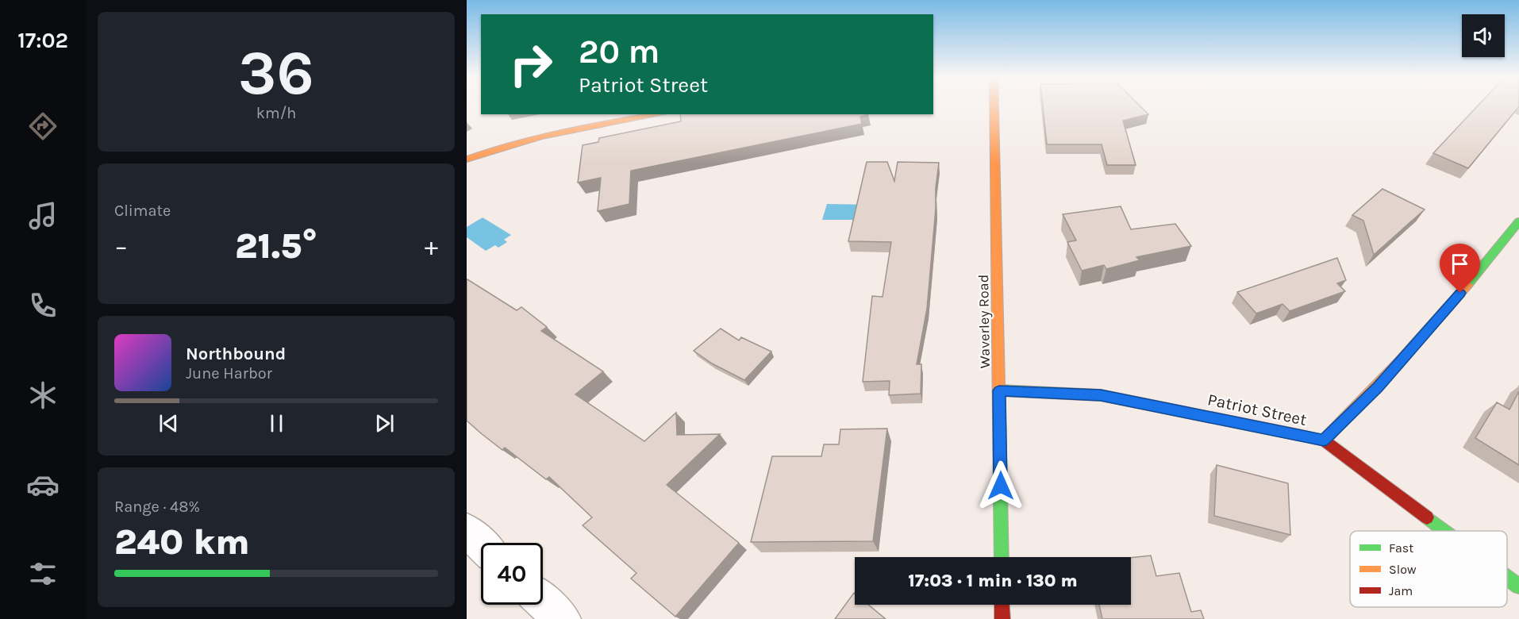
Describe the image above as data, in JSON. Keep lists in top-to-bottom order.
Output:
{
  "streets": {
    "street": ["Waverley Road", "Patriot Street"]
  },
  "crossings": [
    ["Waverley Road", "Patriot Street"]
  ],
  "legend": ["Fast", "Slow", "Jam"],
  "page": {
    "tabs": "17:02",
    "tile": [
      ["36", "km/h"],
      "Climate",
      ["Range · 48%", "240 km"]
    ],
    "turn": ["20 m", "Patriot Street"],
    "heat": ["−", "21.5°", "+"],
    "song": ["Northbound", "June Harbor"],
    "limit": "40",
    "trip": "17:03 · 1 min · 130 m"
  }
}
